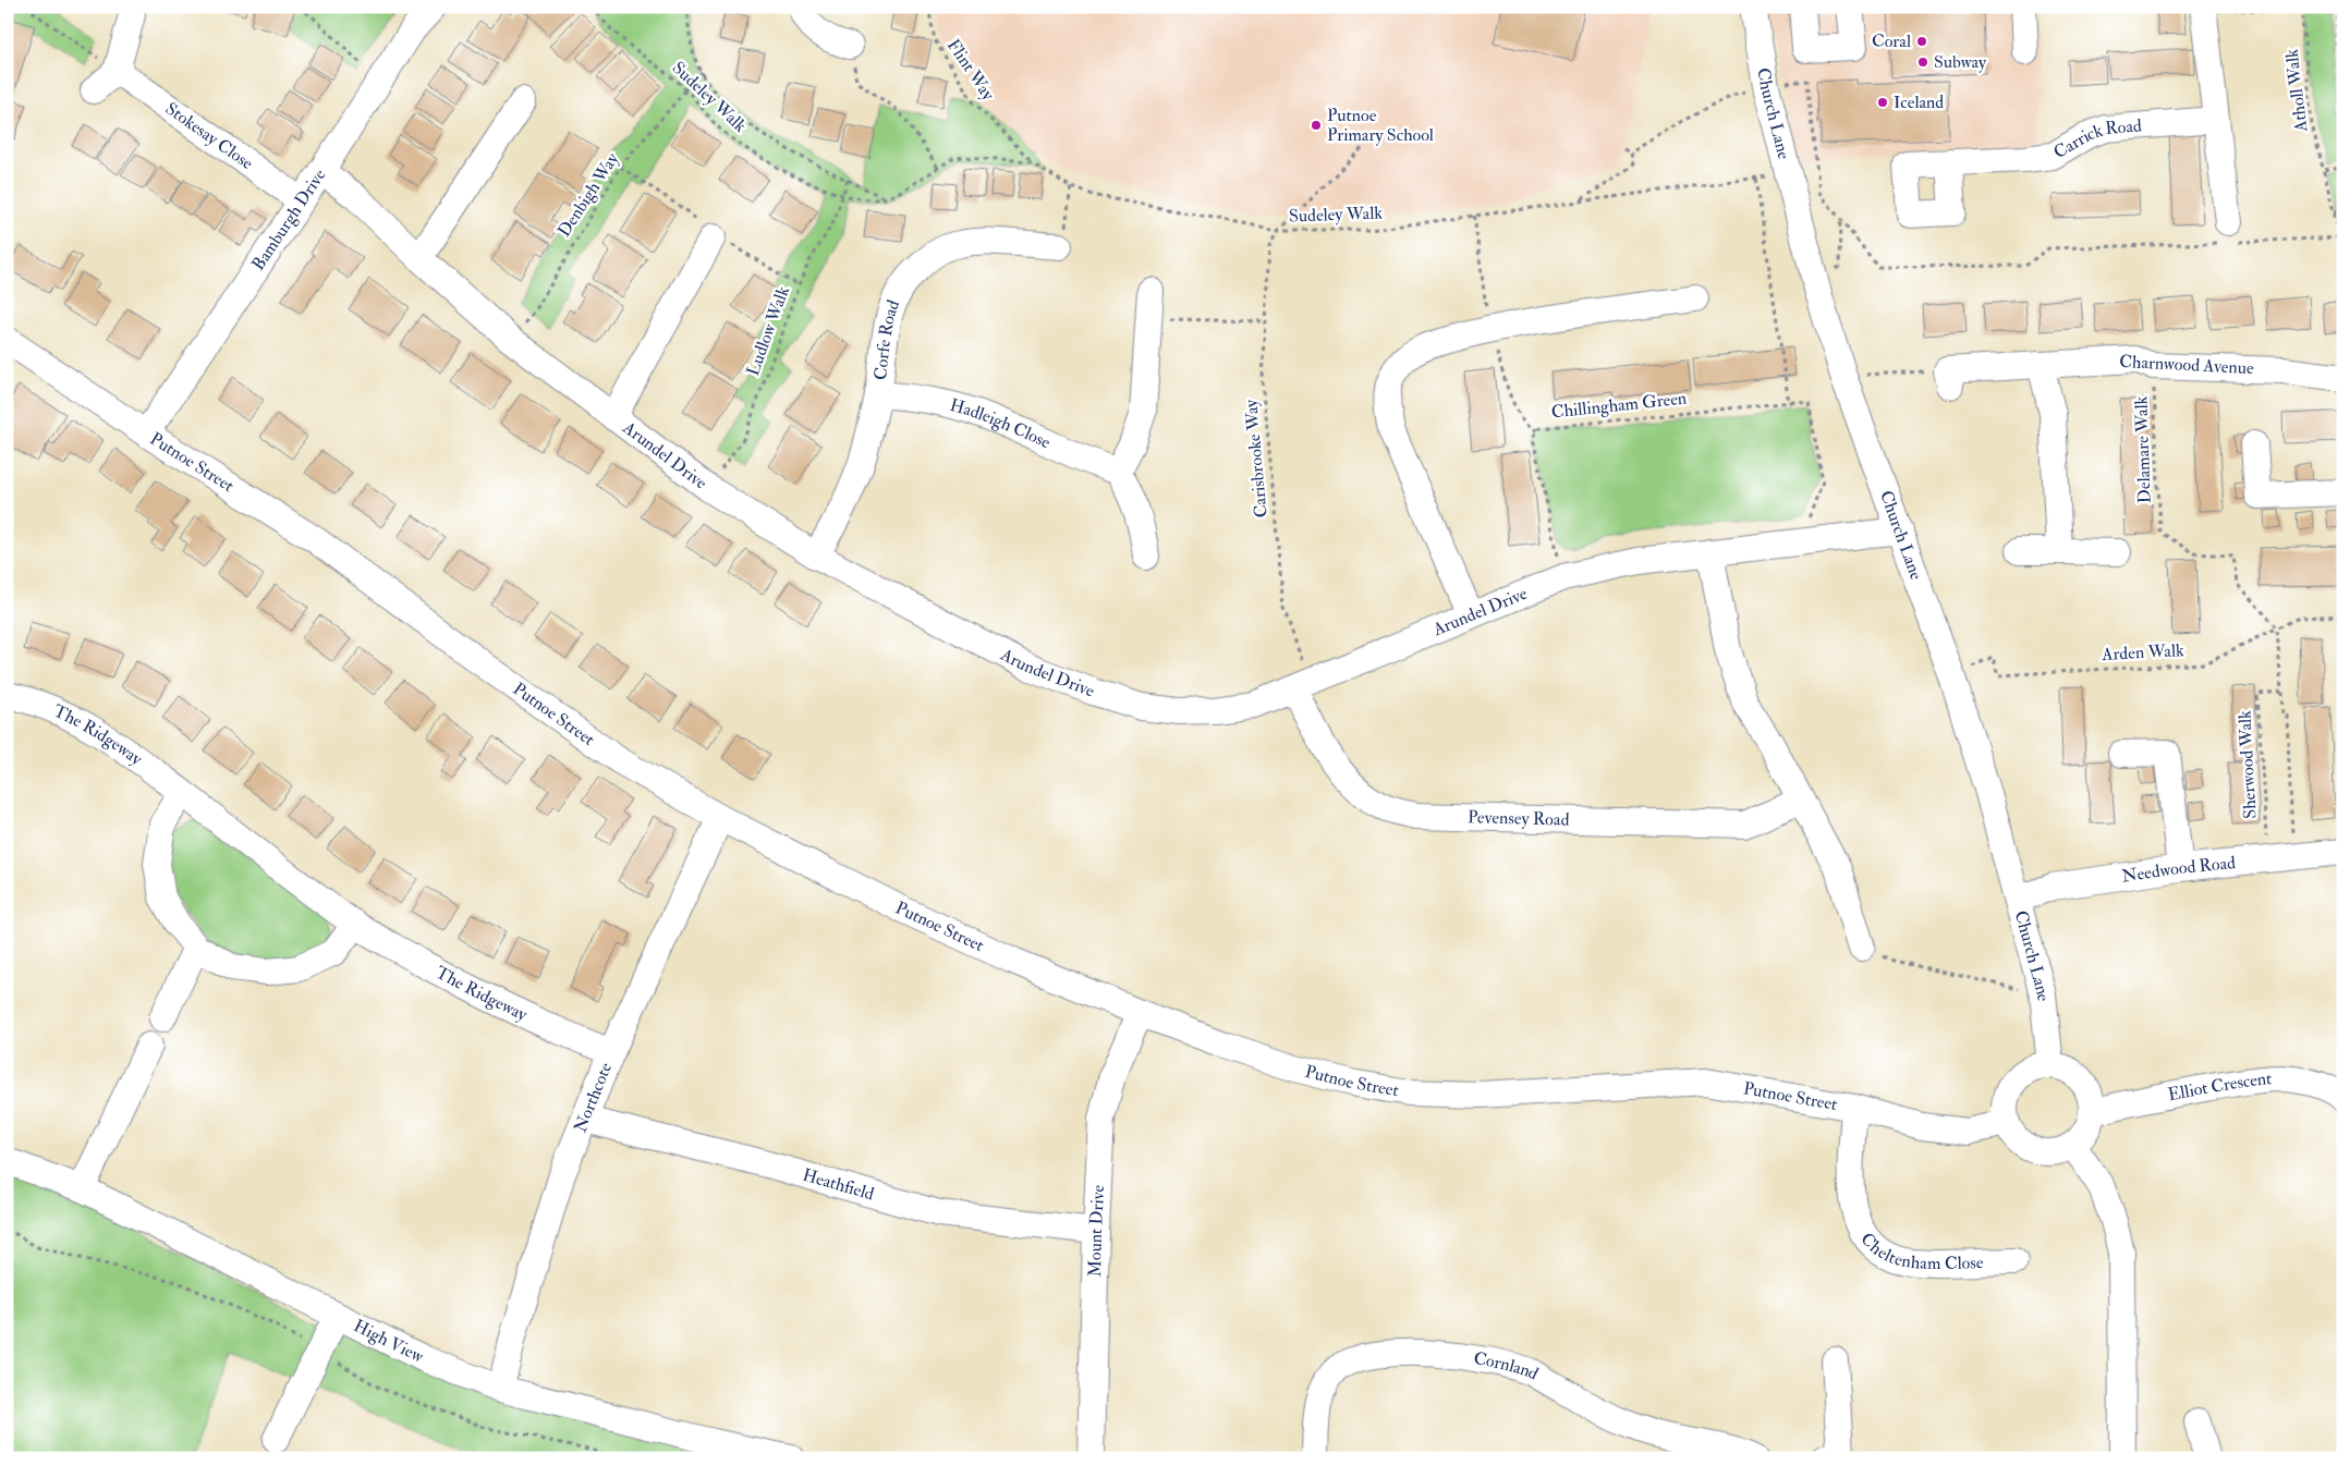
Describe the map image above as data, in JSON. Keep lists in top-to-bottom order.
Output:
{
  "streets": {
    "street": [
      "Church Lane",
      "Stokesay Close",
      "Carrick Road",
      "Bamburgh Drive",
      "Corfe Road",
      "Charnwood Avenue",
      "Hadleigh Close",
      "Arundel Drive",
      "Putnoe Street",
      "The Ridgeway",
      "Pevensey Road",
      "Needwood Road",
      "Elliot Crescent",
      "Northcote",
      "Heathfield",
      "Mount Drive",
      "Cheltenham Close",
      "High View",
      "Cornland"
    ],
    "path": [
      "Flint Way",
      "Atholl Walk",
      "Sudeley Walk",
      "Denbigh Way",
      "Ludlow Walk",
      "Chillingham Green",
      "Delamare Walk",
      "Carisbrooke Way",
      "Arden Walk",
      "Sherwood Walk"
    ]
  },
  "crossings": [
    ["Flint Way", "Sudeley Walk"],
    ["Sudeley Walk", "Denbigh Way"],
    ["Sudeley Walk", "Ludlow Walk"],
    ["Sudeley Walk", "Carisbrooke Way"],
    ["Church Lane", "Arundel Drive"],
    ["Church Lane", "Putnoe Street"],
    ["Church Lane", "Arden Walk"],
    ["Church Lane", "Needwood Road"],
    ["Church Lane", "Elliot Crescent"],
    ["Stokesay Close", "Bamburgh Drive"],
    ["Denbigh Way", "Arundel Drive"],
    ["Bamburgh Drive", "Arundel Drive"],
    ["Bamburgh Drive", "Putnoe Street"],
    ["Ludlow Walk", "Arundel Drive"],
    ["Corfe Road", "Hadleigh Close"],
    ["Corfe Road", "Arundel Drive"],
    ["Charnwood Avenue", "Delamare Walk"],
    ["Chillingham Green", "Arundel Drive"],
    ["Delamare Walk", "Arden Walk"],
    ["Arundel Drive", "Carisbrooke Way"],
    ["Arundel Drive", "Pevensey Road"],
    ["Carisbrooke Way", "Pevensey Road"],
    ["Putnoe Street", "Elliot Crescent"],
    ["Putnoe Street", "Northcote"],
    ["Putnoe Street", "Mount Drive"],
    ["Putnoe Street", "Cheltenham Close"],
    ["The Ridgeway", "Northcote"],
    ["Sherwood Walk", "Needwood Road"],
    ["Northcote", "Heathfield"],
    ["Northcote", "High View"],
    ["Heathfield", "Mount Drive"]
  ],
  "places": [
    "Coral",
    "Subway",
    "Iceland",
    "Putnoe Primary School"
  ]
}
